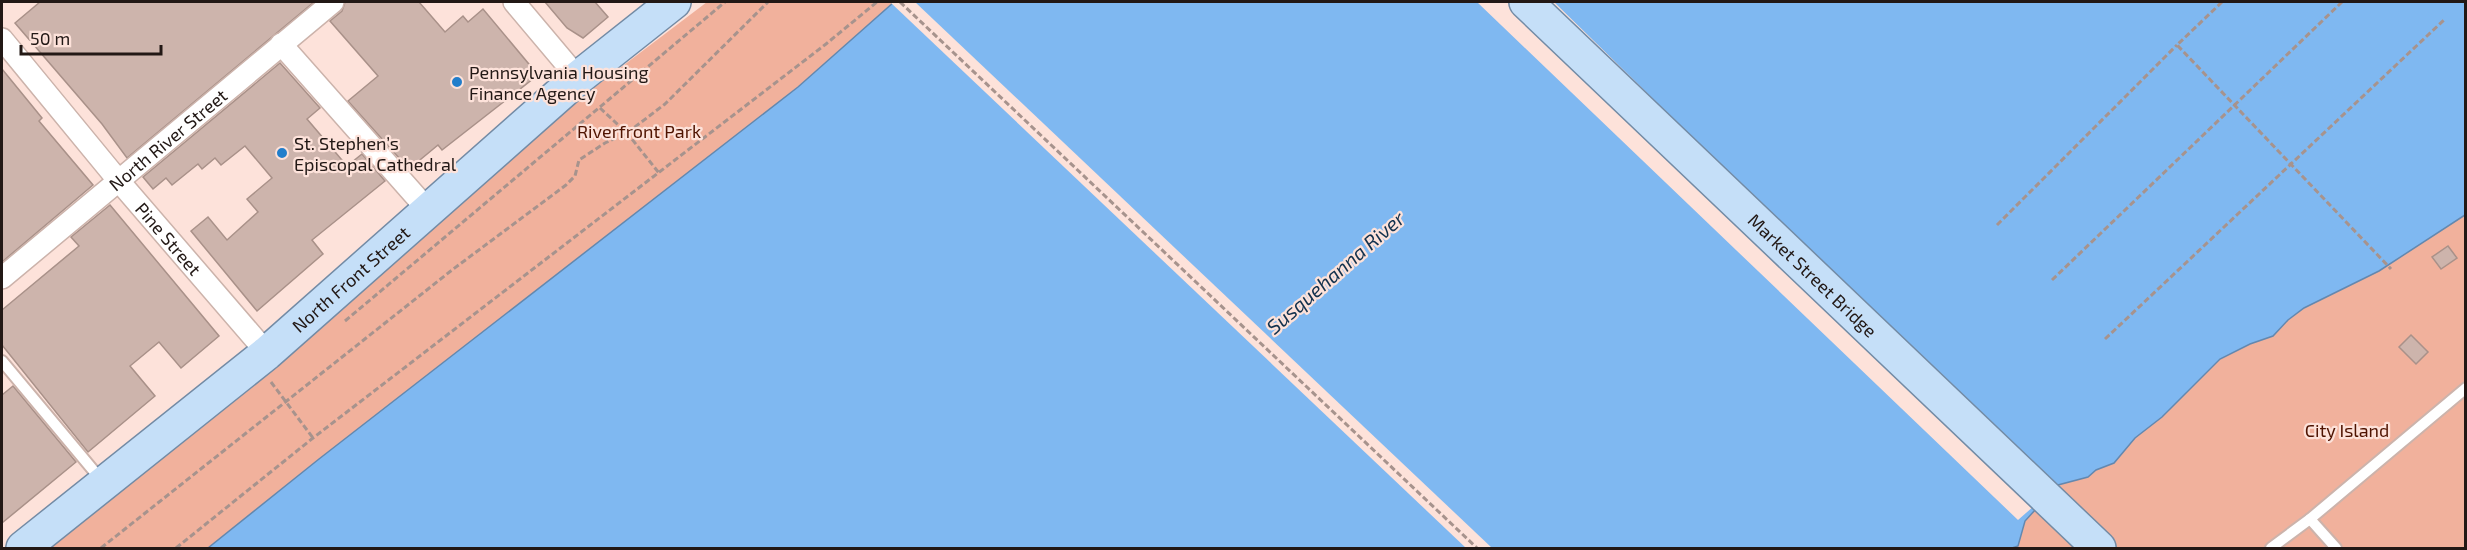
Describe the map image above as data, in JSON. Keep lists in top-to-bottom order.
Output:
{
  "streets": {
    "main road": ["Market Street Bridge", "North Front Street"],
    "street": ["North River Street", "Pine Street"]
  },
  "crossings": [
    ["North River Street", "Pine Street"],
    ["Pine Street", "North Front Street"]
  ],
  "water": ["Susquehanna River"],
  "parks": ["Riverfront Park", "City Island"],
  "places": ["Pennsylvania Housing Finance Agency", "St. Stephen’s Episcopal Cathedral"],
  "scale_bar": "50 m"
}
